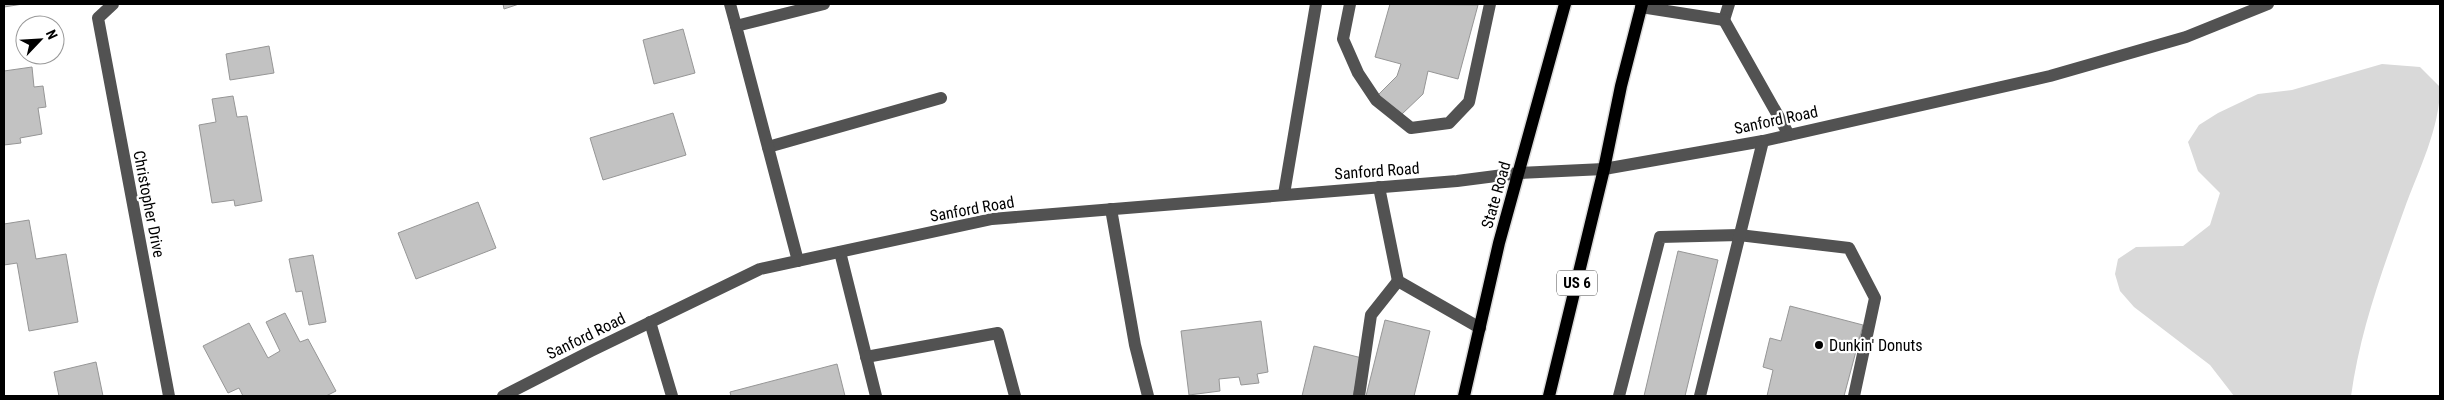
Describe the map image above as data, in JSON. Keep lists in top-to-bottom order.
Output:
{
  "streets": {
    "main road": ["State Road", "US 6"],
    "street": ["Sanford Road", "Christopher Drive"]
  },
  "crossings": [
    ["Sanford Road", "State Road"],
    ["Sanford Road", "US 6"]
  ],
  "places": ["Dunkin' Donuts"],
  "north": "top right"
}
